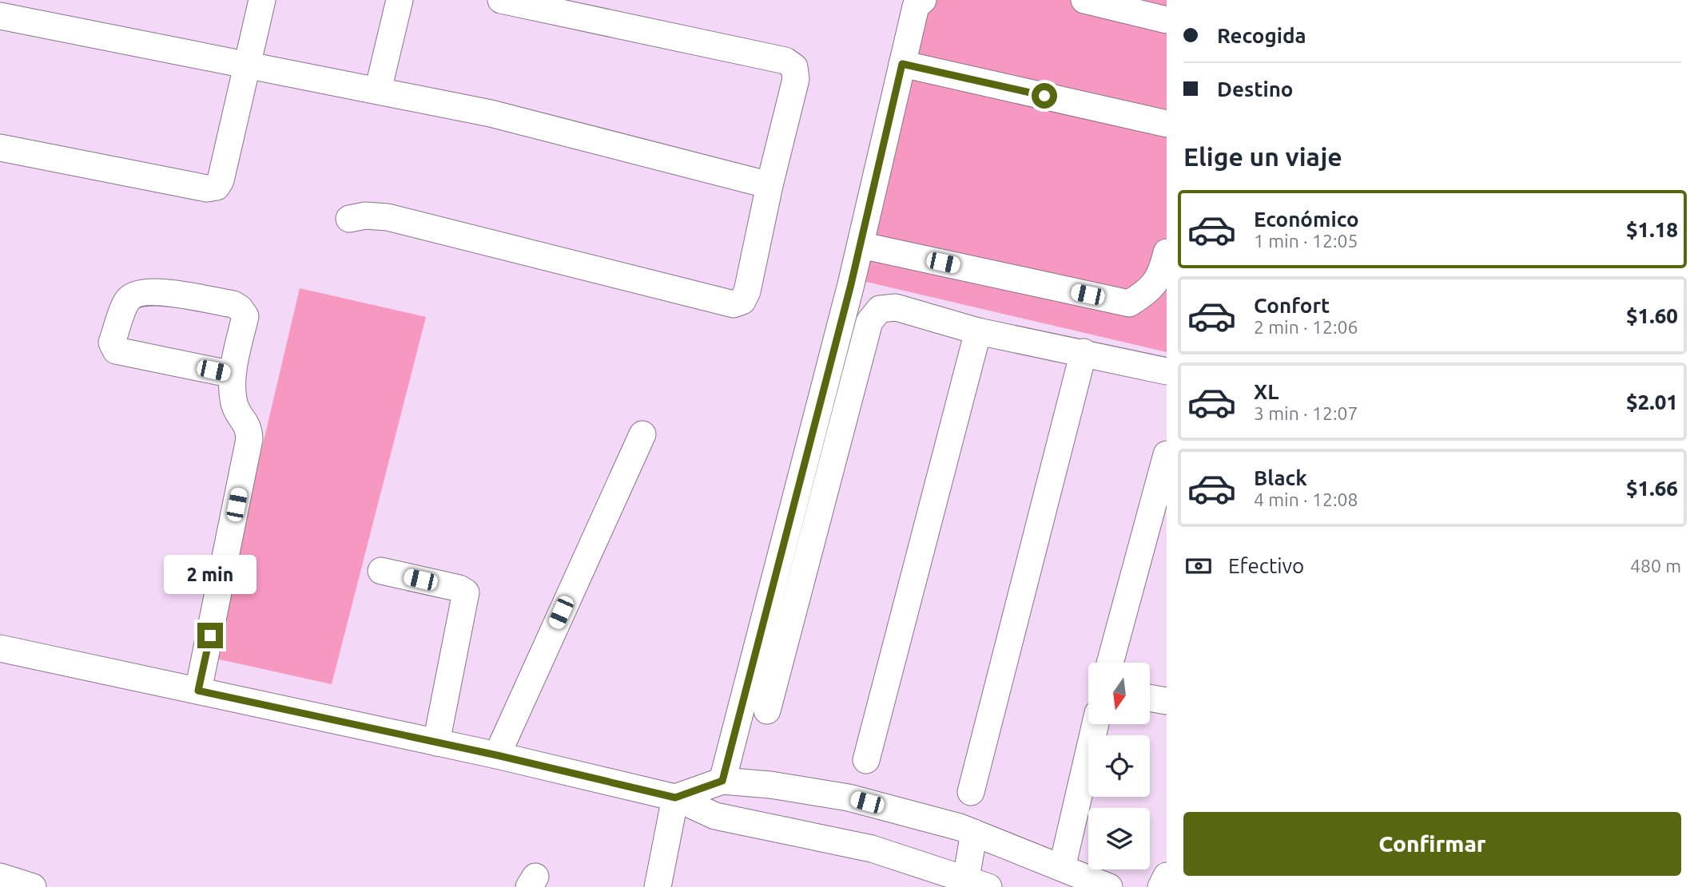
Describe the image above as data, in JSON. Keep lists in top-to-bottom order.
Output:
{
  "north": "bottom",
  "page": {
    "banner": ["Recogida", "Destino"],
    "heading": "Elige un viaje",
    "list": [
      {
        "name": "Económico",
        "note": "1 min · 12:05",
        "value": "$1.18"
      },
      {
        "name": "Confort",
        "note": "2 min · 12:06",
        "value": "$1.60"
      },
      {
        "name": "XL",
        "note": "3 min · 12:07",
        "value": "$2.01"
      },
      {
        "name": "Black",
        "note": "4 min · 12:08",
        "value": "$1.66"
      }
    ],
    "pay": ["Efectivo", "480 m"],
    "bubble": "2 min",
    "buttons": "Confirmar"
  }
}
